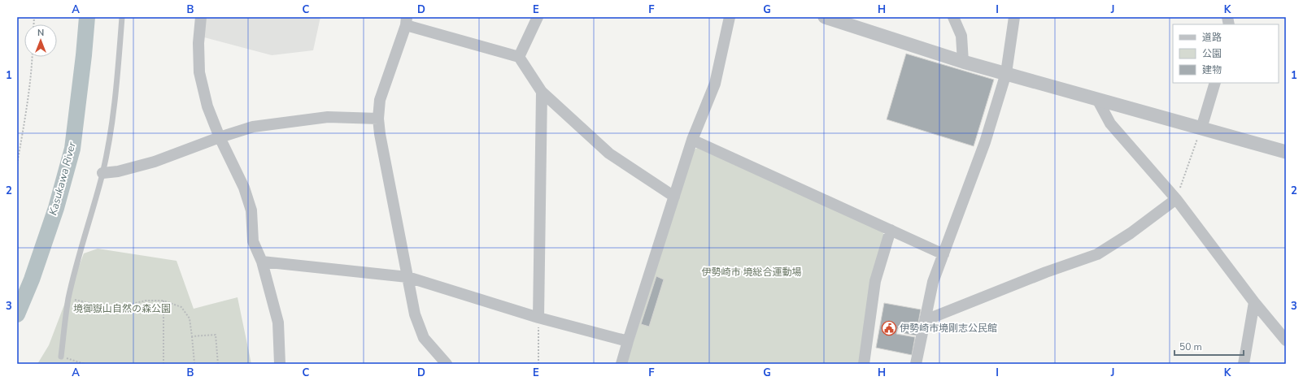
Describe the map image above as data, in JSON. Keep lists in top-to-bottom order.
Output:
{
  "water": ["Kasukawa River"],
  "parks": ["伊勢崎市 境総合運動場", "境御嶽山自然の森公園"],
  "places": {
    "public building": ["伊勢崎市境剛志公民館"]
  },
  "legend": ["道路", "公園", "建物"],
  "scale_bar": "50 m",
  "north": "top",
  "grid": {
    "columns": [
      "A",
      "B",
      "C",
      "D",
      "E",
      "F",
      "G",
      "H",
      "I",
      "J",
      "K"
    ],
    "rows": ["1", "2", "3"]
  }
}
